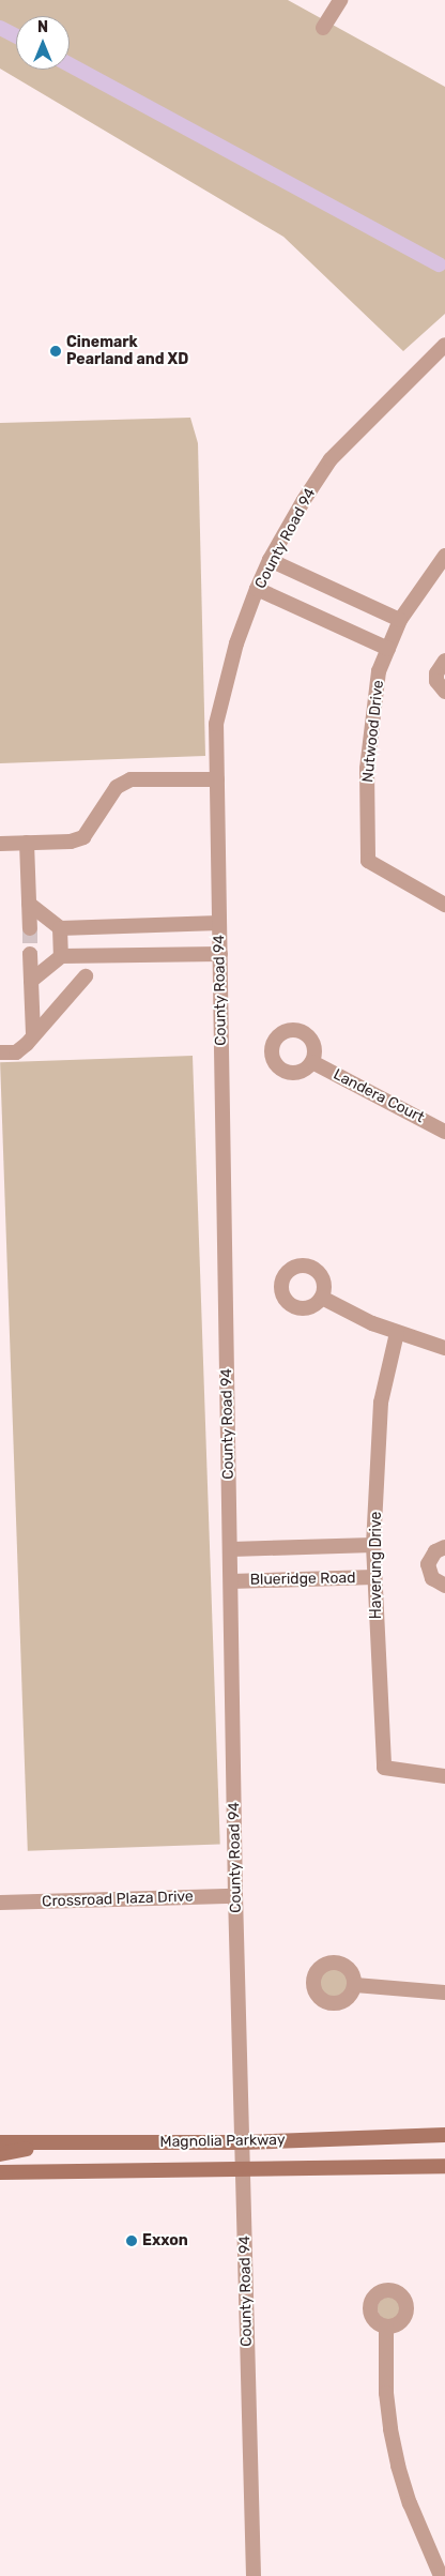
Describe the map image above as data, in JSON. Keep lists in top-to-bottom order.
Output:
{
  "streets": {
    "main road": ["Magnolia Parkway"],
    "street": [
      "County Road 94",
      "Nutwood Drive",
      "Landera Court",
      "Haverung Drive",
      "Blueridge Road",
      "Crossroad Plaza Drive"
    ]
  },
  "crossings": [
    ["County Road 94", "Blueridge Road"],
    ["County Road 94", "Crossroad Plaza Drive"],
    ["County Road 94", "Magnolia Parkway"],
    ["Haverung Drive", "Blueridge Road"]
  ],
  "places": ["Cinemark Pearland and XD", "Exxon"],
  "north": "top"
}
